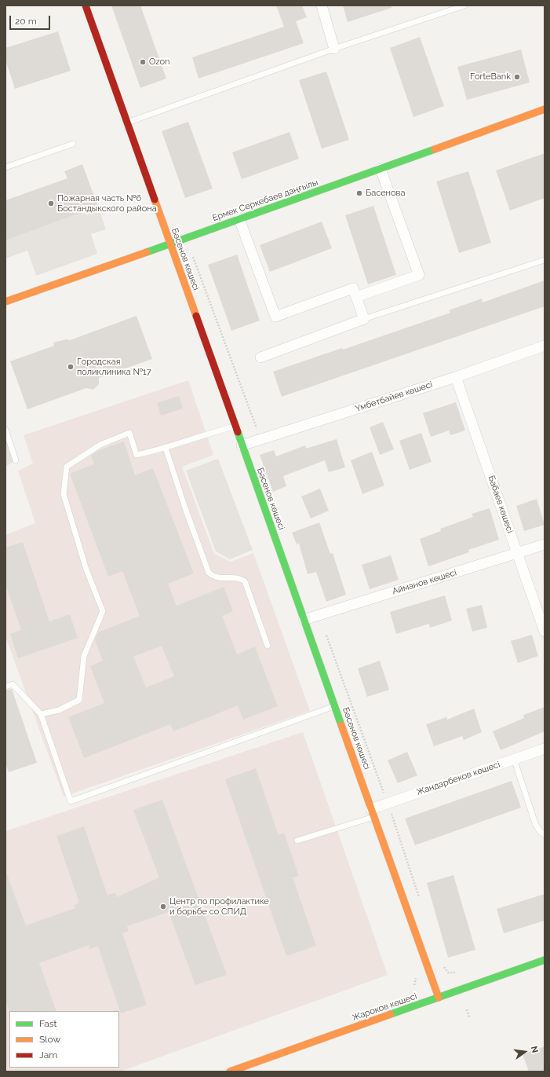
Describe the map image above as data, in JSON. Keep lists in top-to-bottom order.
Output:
{
  "streets": {
    "street": [
      "Ермек Серкебаев даңғылы",
      "Бәсенов көшесі",
      "Үмбетбайев көшесі",
      "Бабаев көшесі",
      "Айманов көшесі",
      "Жандарбеков көшесі",
      "Жароков көшесі"
    ]
  },
  "crossings": [
    ["Ермек Серкебаев даңғылы", "Бәсенов көшесі"],
    ["Бәсенов көшесі", "Үмбетбайев көшесі"],
    ["Бәсенов көшесі", "Айманов көшесі"],
    ["Бәсенов көшесі", "Жандарбеков көшесі"],
    ["Бәсенов көшесі", "Жароков көшесі"],
    ["Үмбетбайев көшесі", "Бабаев көшесі"],
    ["Бабаев көшесі", "Айманов көшесі"]
  ],
  "places": [
    "Ozon",
    "ForteBank",
    "Басенова",
    "Пожарная часть №6 Бостандыкского района",
    "Городская поликлиника №17",
    "Центр по профилактике и борьбе со СПИД"
  ],
  "legend": ["Fast", "Slow", "Jam"],
  "scale_bar": "20 m",
  "north": "right"
}
